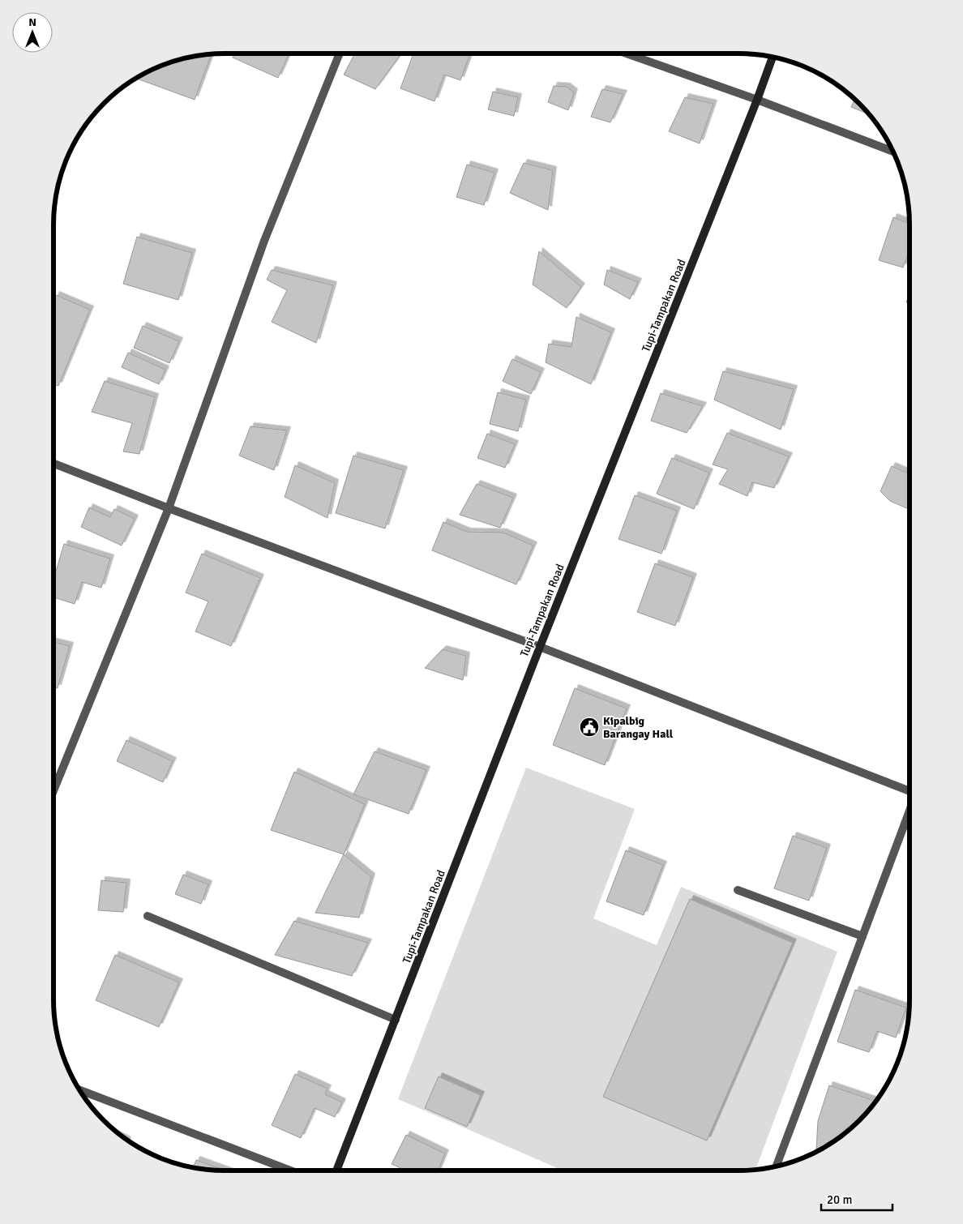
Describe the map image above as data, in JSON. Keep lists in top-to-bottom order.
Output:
{
  "streets": {
    "main road": ["Tupi-Tampakan Road"]
  },
  "places": {
    "public building": ["Kipalbig Barangay Hall"]
  },
  "scale_bar": "20 m",
  "north": "top"
}
